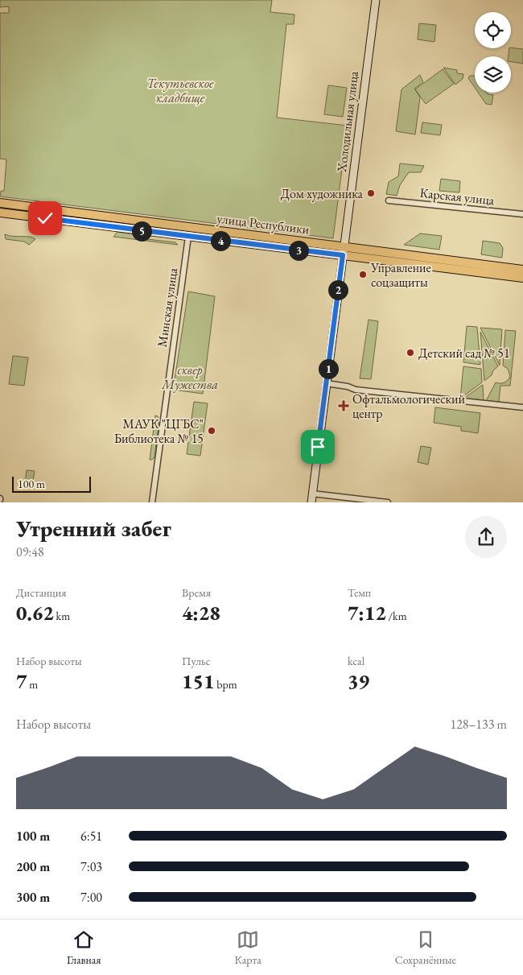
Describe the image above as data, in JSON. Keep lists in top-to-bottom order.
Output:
{
  "streets": {
    "main road": ["улица Республики"],
    "street": ["Холодильная улица", "Карская улица", "Минская улица"]
  },
  "crossings": [
    ["Холодильная улица", "улица Республики"],
    ["улица Республики", "Минская улица"]
  ],
  "parks": ["Текутьевское кладбище", "сквер Мужества"],
  "places": {
    "other": [
      "Дом художника",
      "Управление соцзащиты",
      "Детский сад № 51",
      "МАУК \"ЦГБС\" Библиотека № 15"
    ],
    "health": ["Офтальмологический центр"]
  },
  "scale_bar": "100 m",
  "page": {
    "pins": [
      "5",
      "4",
      "3",
      "2",
      "1"
    ],
    "scale": "100 m",
    "heading": ["Утренний забег", "09:48"],
    "stats": [
      ["Дистанция", "0.62 km"],
      ["Время", "4:28"],
      ["Темп", "7:12 /km"],
      ["Набор высоты", "7 m"],
      ["Пульс", "151 bpm"],
      ["kcal", "39"]
    ],
    "chart": ["Набор высоты", "128–133 m"],
    "list": [
      {
        "name": "100 m",
        "note": "6:51"
      },
      {
        "name": "200 m",
        "note": "7:03"
      },
      {
        "name": "300 m",
        "note": "7:00"
      }
    ],
    "tabs": ["Главная", "Карта", "Сохранённые"]
  }
}
